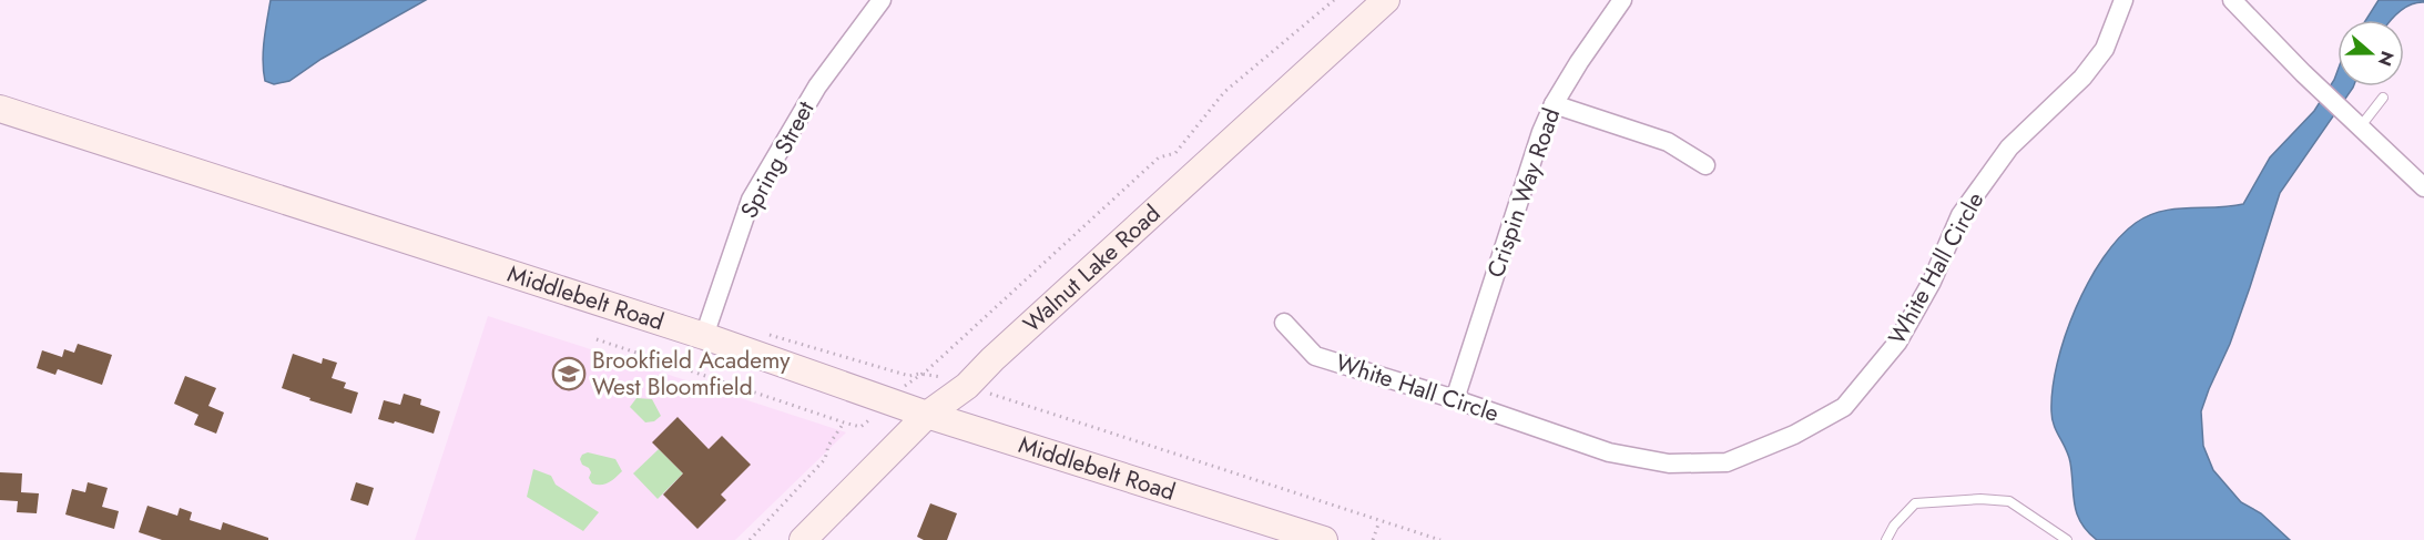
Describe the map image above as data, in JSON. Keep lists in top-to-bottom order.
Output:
{
  "streets": {
    "street": [
      "Spring Street",
      "Crispin Way Road",
      "Walnut Lake Road",
      "White Hall Circle",
      "Middlebelt Road"
    ]
  },
  "crossings": [
    ["Spring Street", "Middlebelt Road"],
    ["Crispin Way Road", "White Hall Circle"],
    ["Walnut Lake Road", "Middlebelt Road"]
  ],
  "places": {
    "school or university": ["Brookfield Academy West Bloomfield"]
  },
  "north": "right"
}
